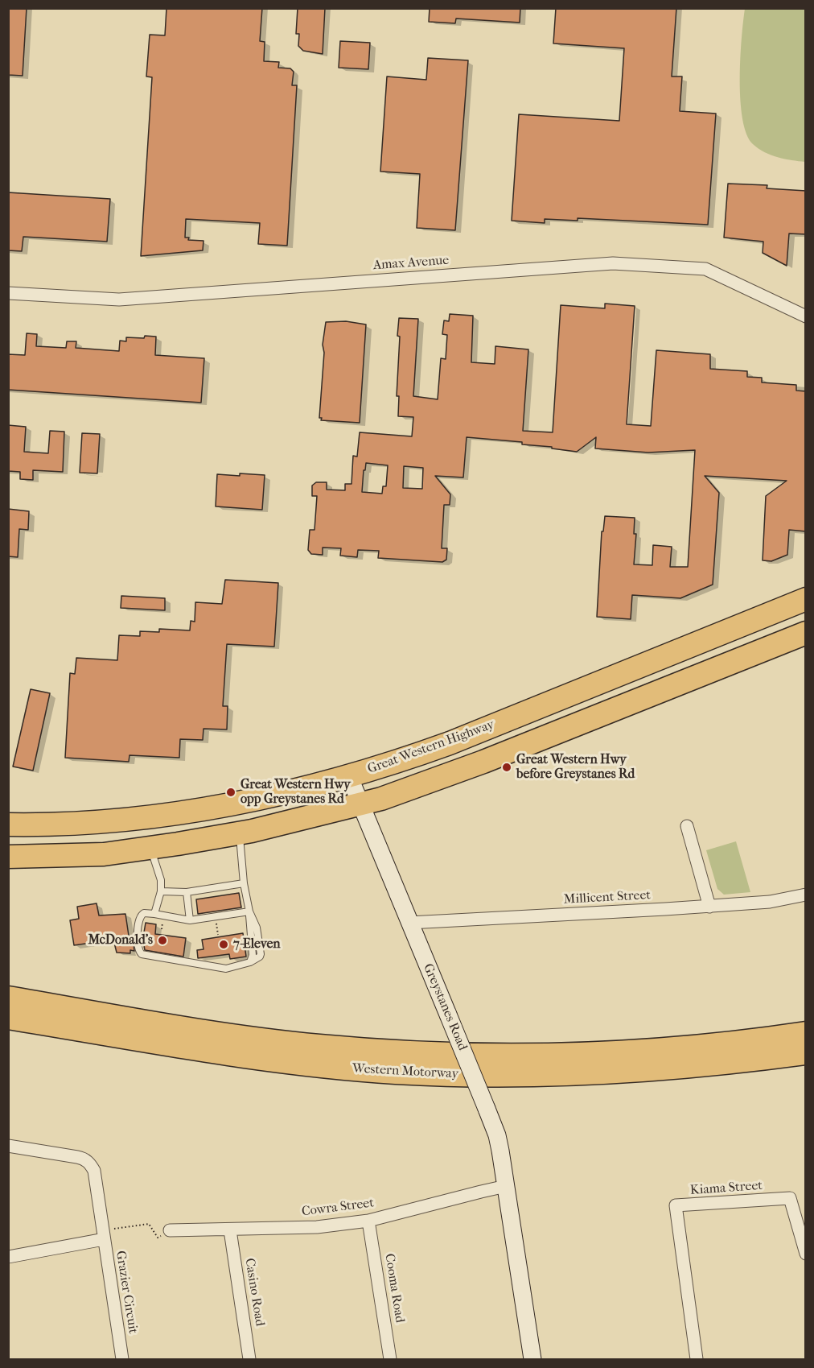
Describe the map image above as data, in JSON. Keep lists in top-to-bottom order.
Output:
{
  "streets": {
    "highway": ["Great Western Highway", "Western Motorway"],
    "main road": ["Greystanes Road"],
    "street": [
      "Amax Avenue",
      "Millicent Street",
      "Kiama Street",
      "Cowra Street",
      "Cooma Road",
      "Grazier Circuit",
      "Casino Road"
    ]
  },
  "crossings": [
    ["Great Western Highway", "Greystanes Road"],
    ["Millicent Street", "Greystanes Road"],
    ["Greystanes Road", "Cowra Street"],
    ["Cowra Street", "Cooma Road"],
    ["Cowra Street", "Casino Road"]
  ],
  "places": [
    "Great Western Hwy before Greystanes Rd",
    "Great Western Hwy opp Greystanes Rd",
    "McDonald's",
    "7-Eleven"
  ]
}
